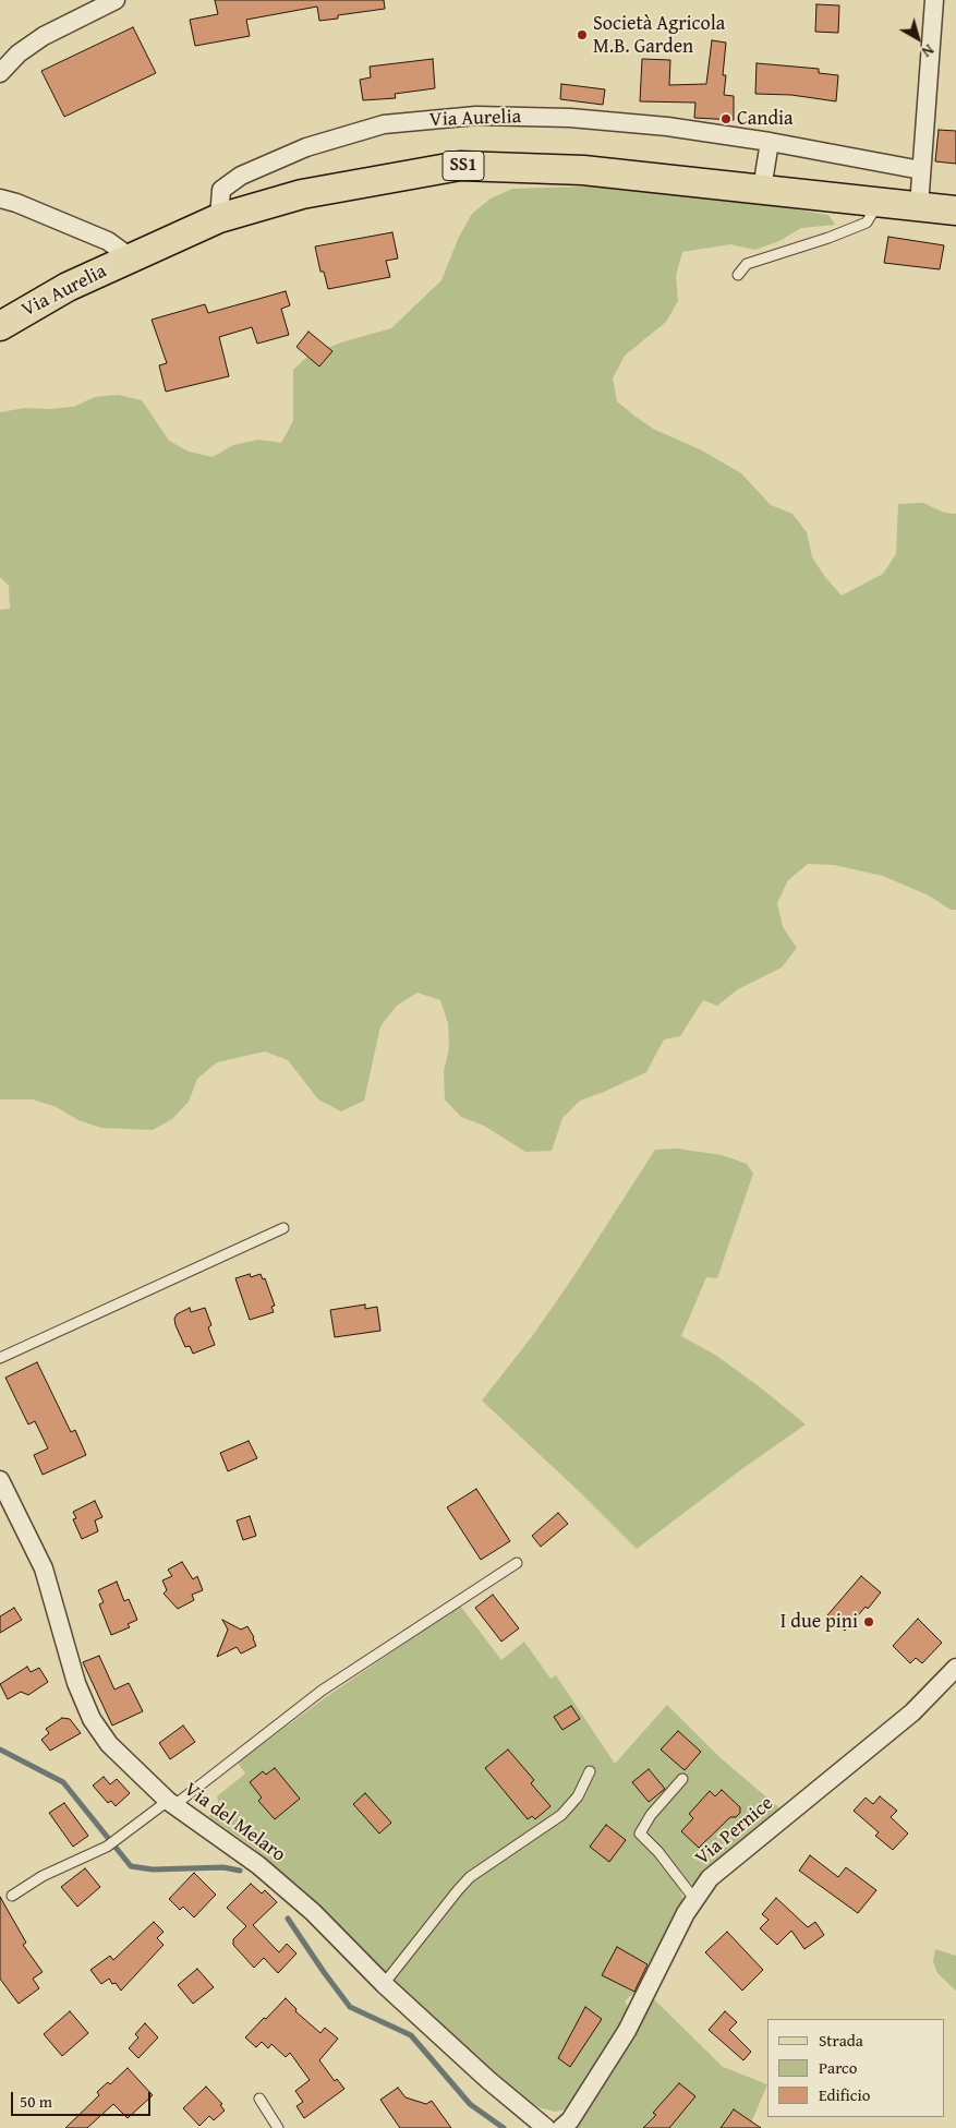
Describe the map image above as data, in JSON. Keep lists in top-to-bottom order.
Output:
{
  "streets": {
    "main road": ["Via Aurelia", "SS1"],
    "street": ["Via del Melaro", "Via Pernice"]
  },
  "places": ["Società Agricola M.B. Garden", "Candia", "I due pini"],
  "legend": ["Strada", "Parco", "Edificio"],
  "scale_bar": "50 m",
  "north": "bottom right"
}
